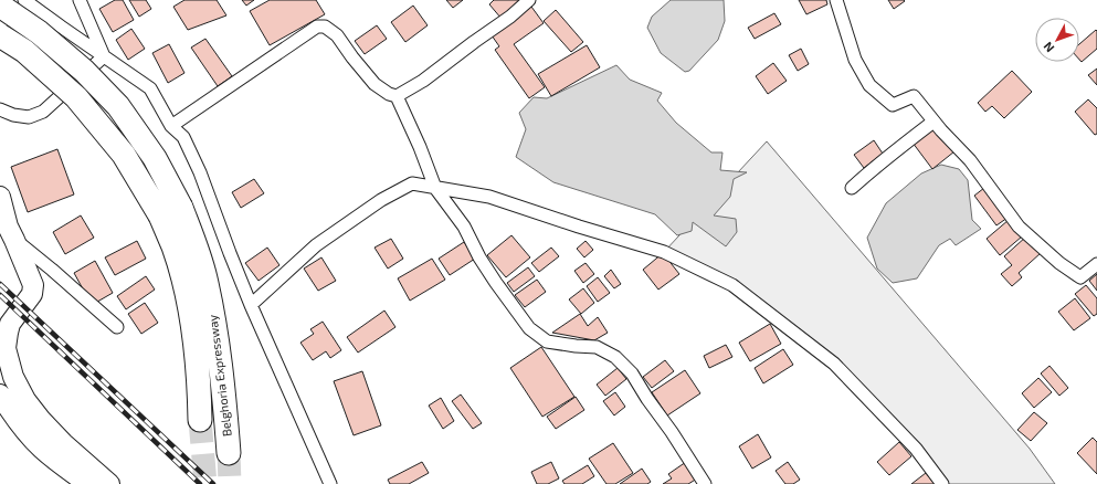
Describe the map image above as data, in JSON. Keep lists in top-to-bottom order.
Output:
{
  "streets": {
    "highway": ["Belghoria Expressway"]
  },
  "north": "bottom left"
}
